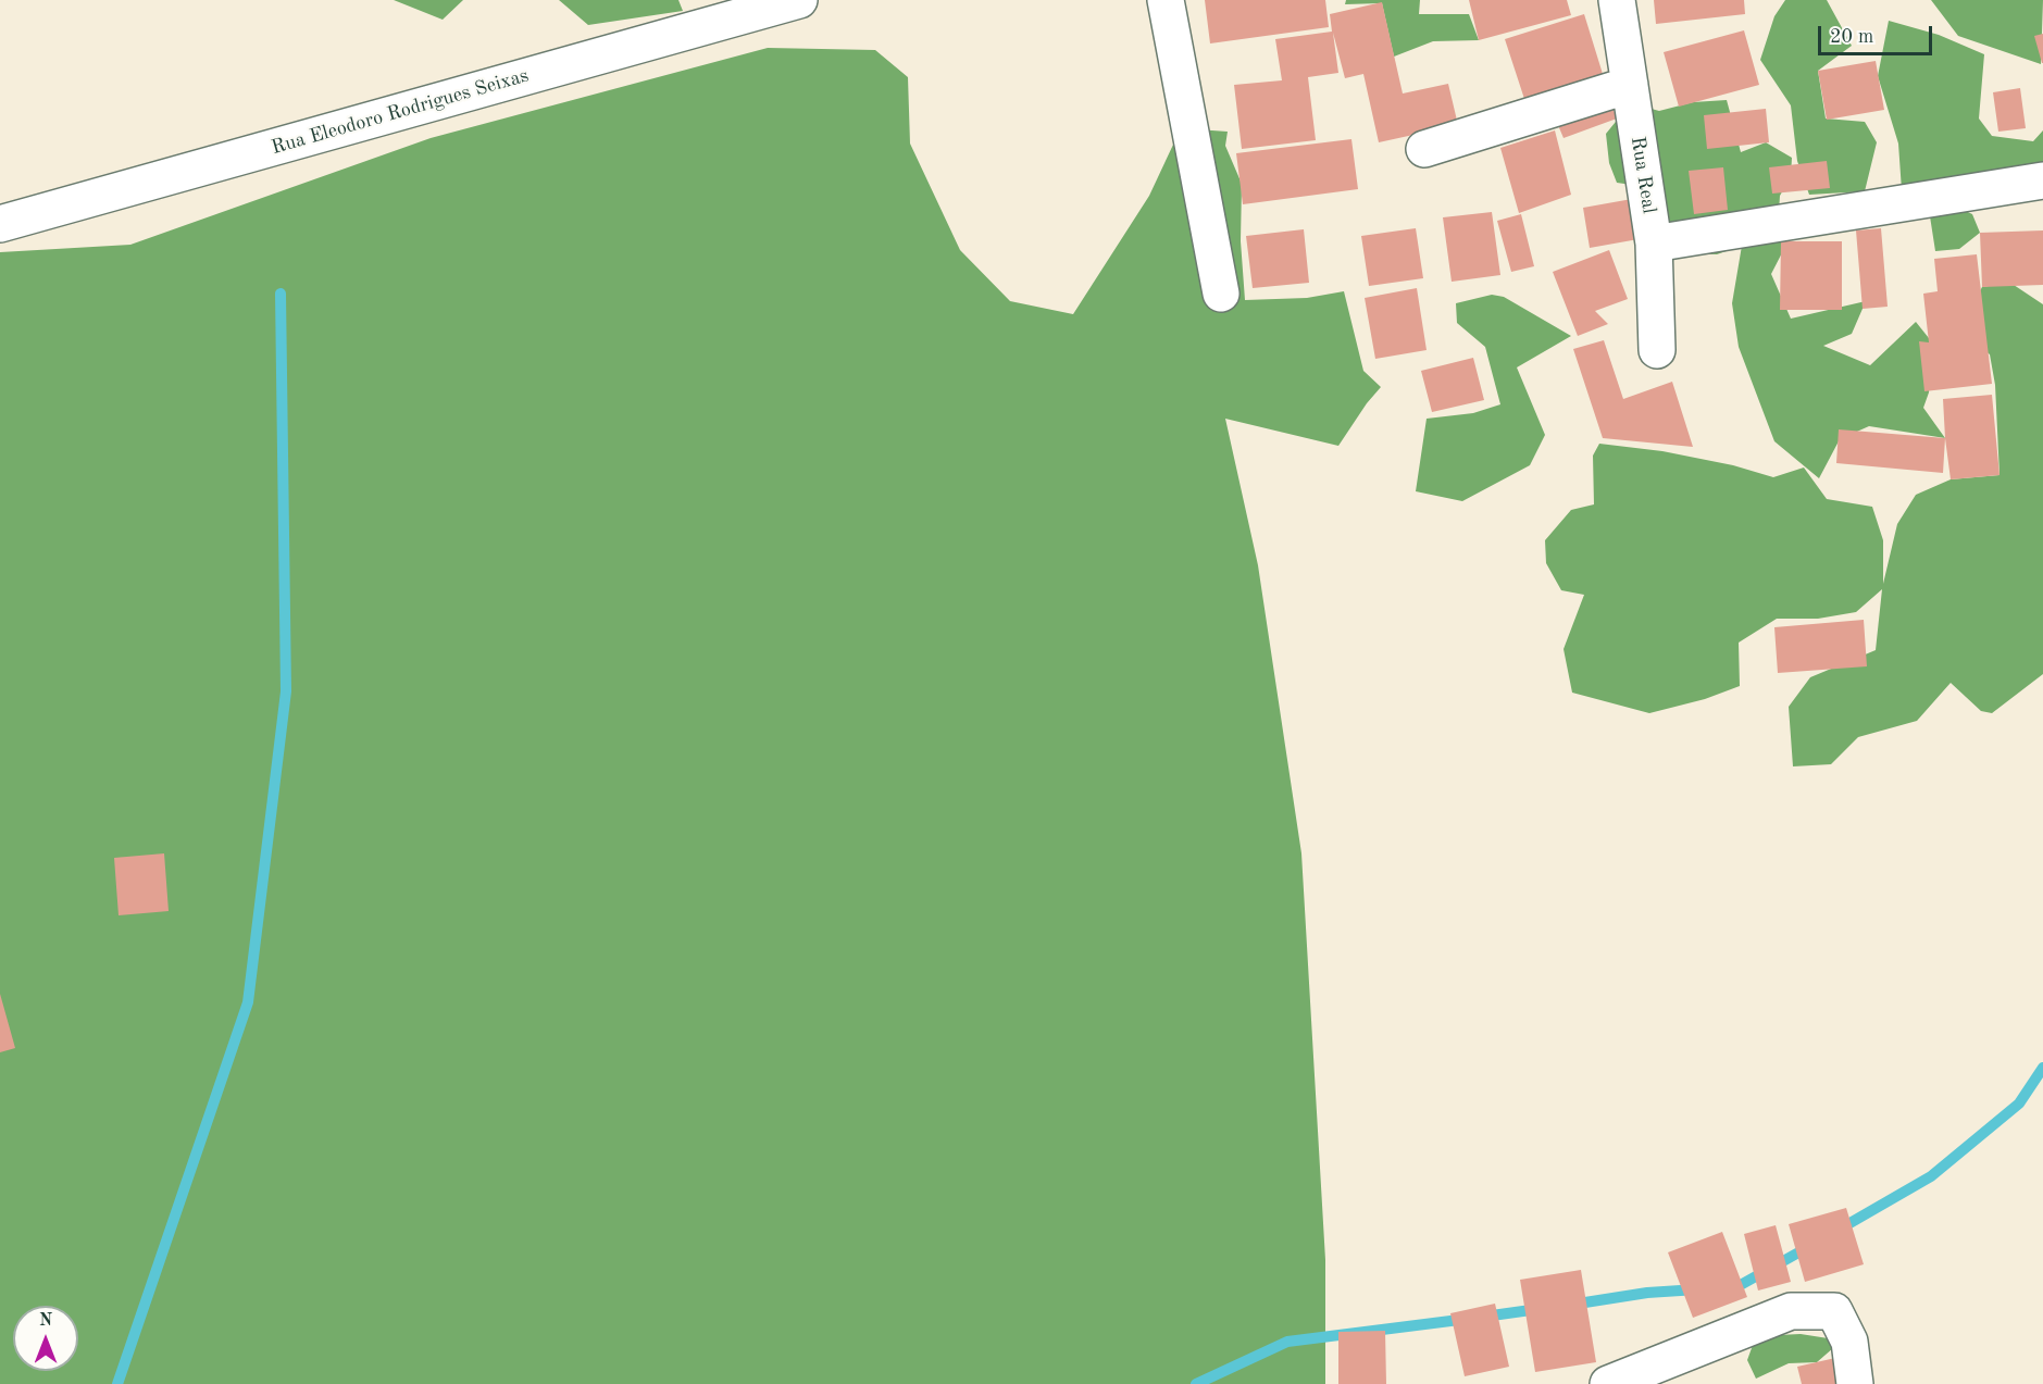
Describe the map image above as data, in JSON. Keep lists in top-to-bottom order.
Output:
{
  "streets": {
    "street": ["Rua Eleodoro Rodrigues Seixas", "Rua Real"]
  },
  "scale_bar": "20 m",
  "north": "top"
}
